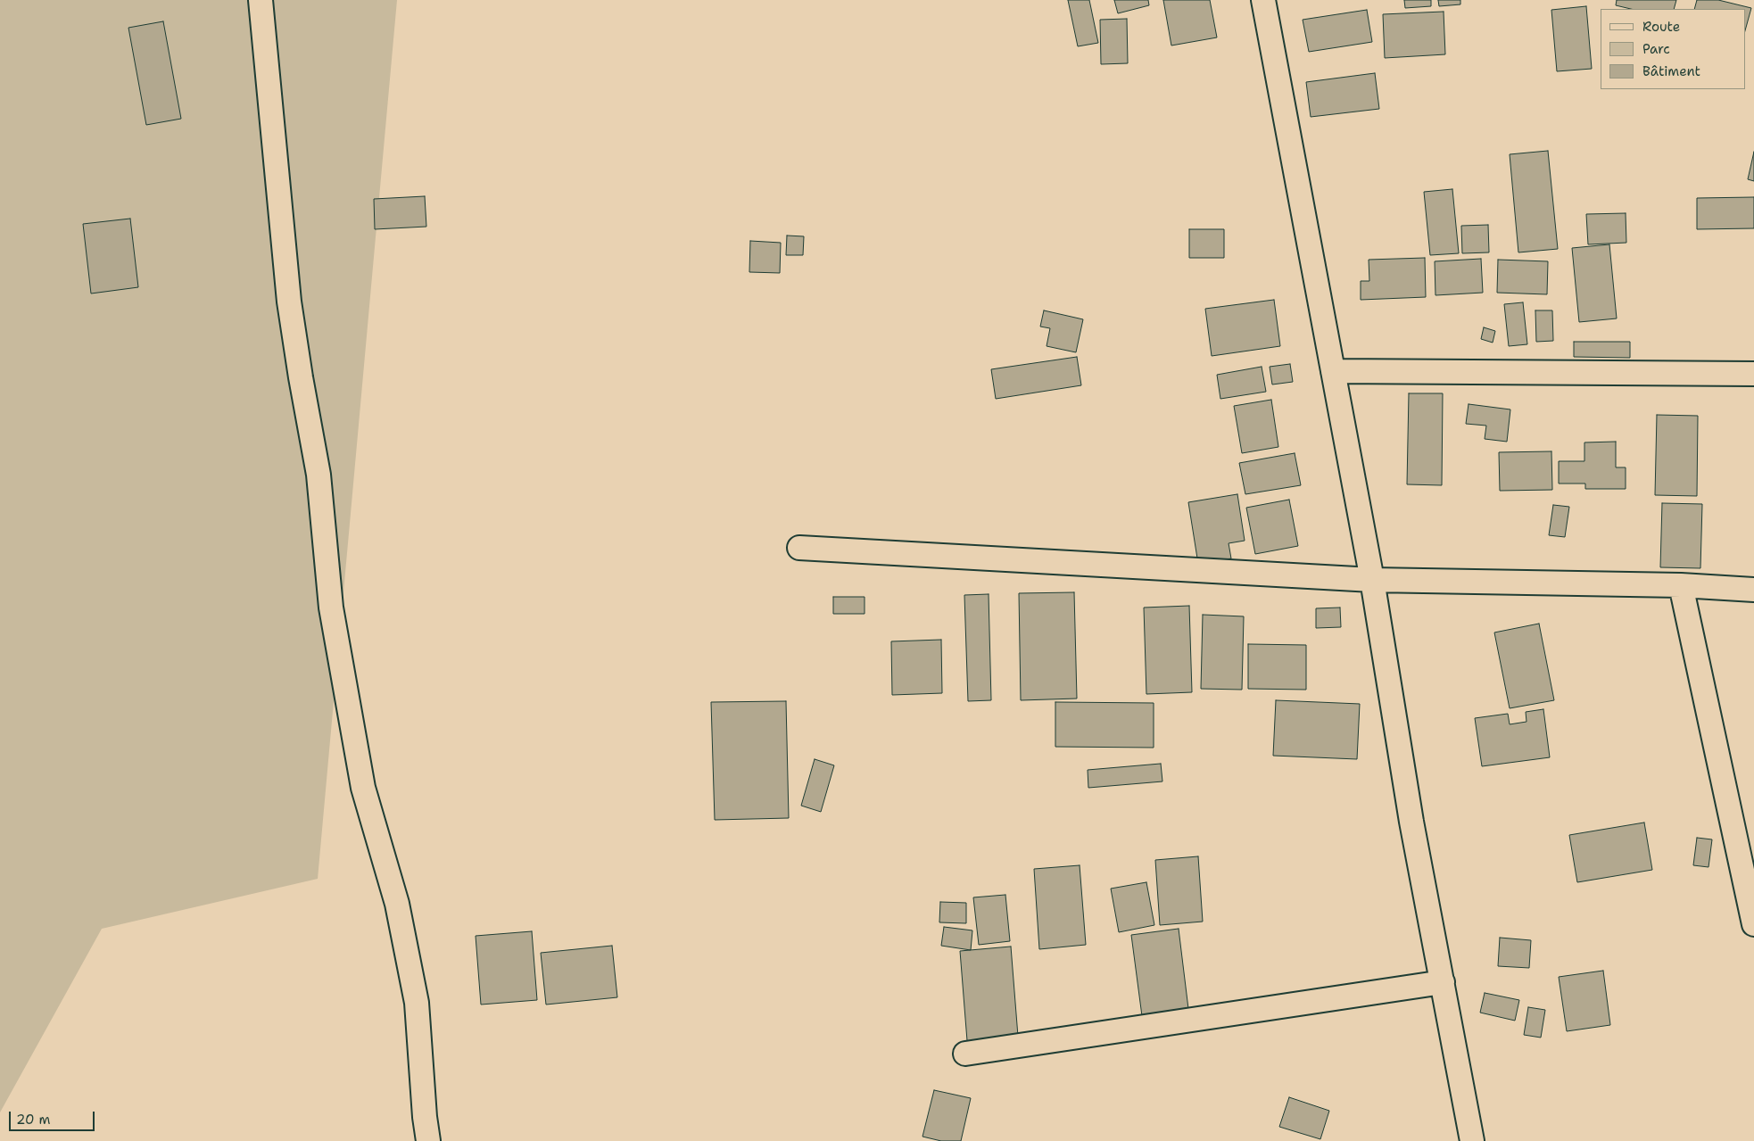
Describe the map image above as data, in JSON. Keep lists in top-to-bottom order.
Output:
{
  "legend": ["Route", "Parc", "Bâtiment"],
  "scale_bar": "20 m"
}
